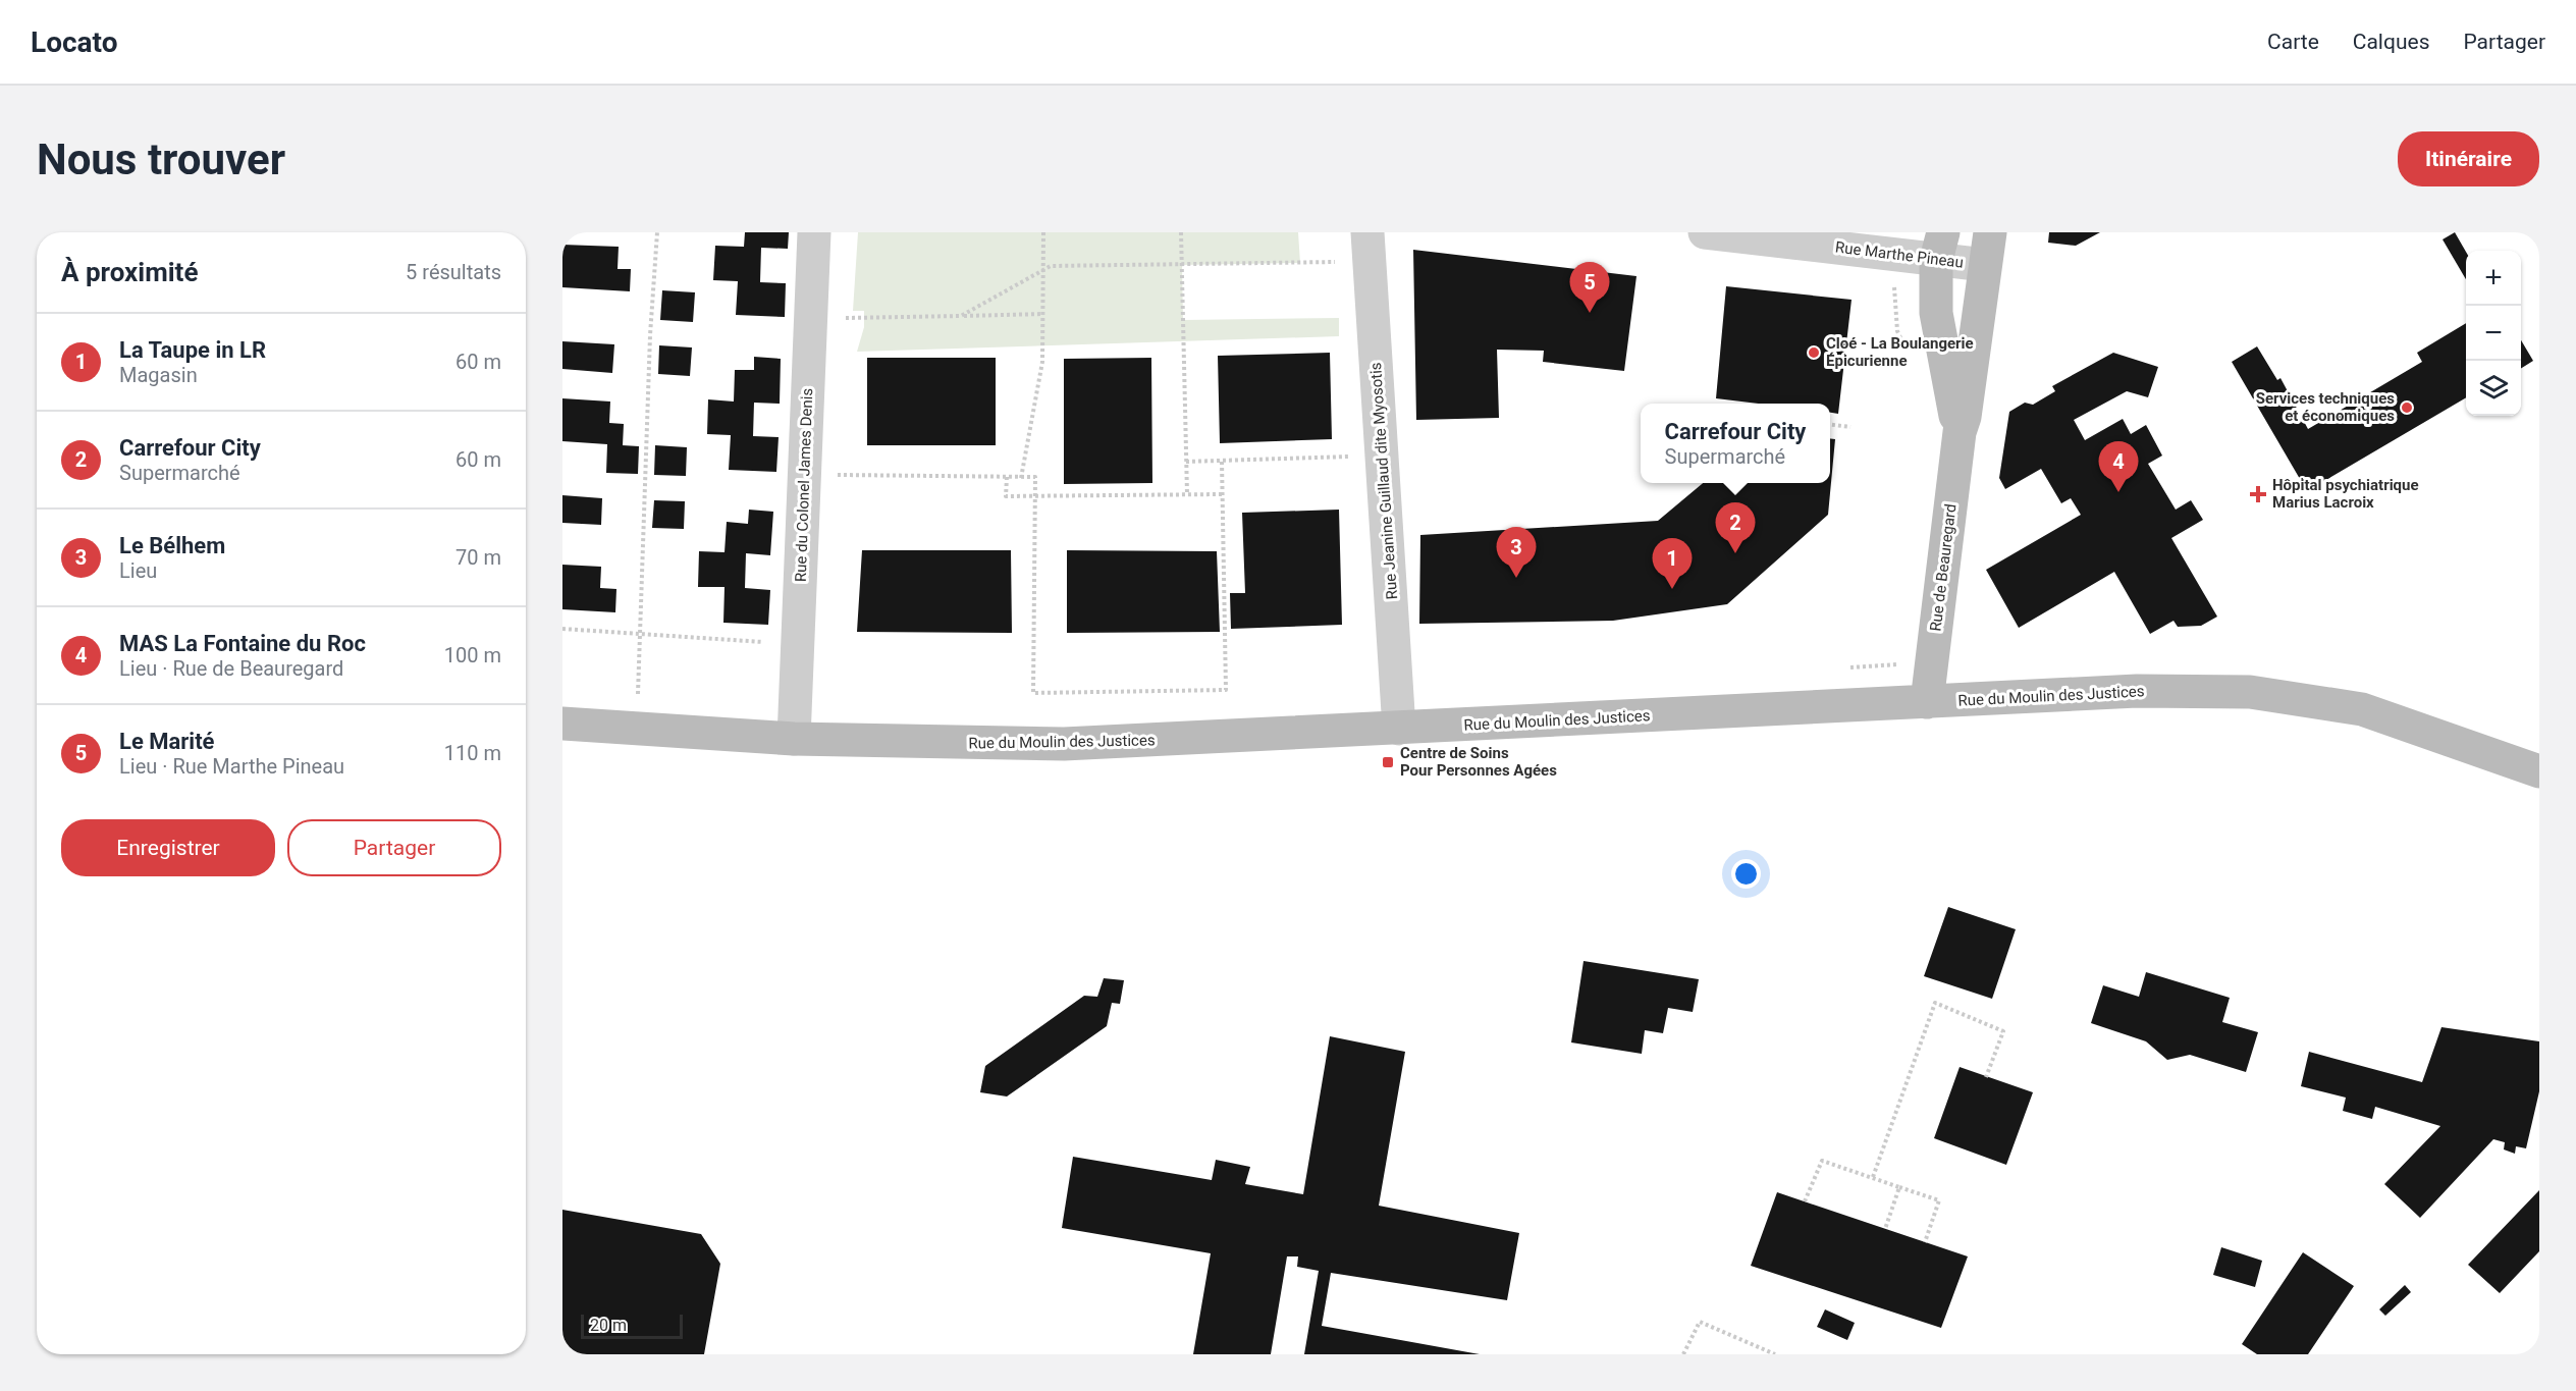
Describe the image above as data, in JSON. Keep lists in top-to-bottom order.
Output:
{
  "streets": {
    "street": [
      "Rue Marthe Pineau",
      "Rue Jeanine Guillaud dite Myosotis",
      "Rue du Colonel James Denis",
      "Rue de Beauregard",
      "Rue du Moulin des Justices"
    ]
  },
  "crossings": [
    ["Rue Marthe Pineau", "Rue de Beauregard"],
    ["Rue Jeanine Guillaud dite Myosotis", "Rue du Moulin des Justices"],
    ["Rue du Colonel James Denis", "Rue du Moulin des Justices"],
    ["Rue de Beauregard", "Rue du Moulin des Justices"]
  ],
  "places": {
    "other": ["Cloé - La Boulangerie Épicurienne", "Services techniques et économiques"],
    "health": ["Hôpital psychiatrique Marius Lacroix"],
    "transit": ["Centre de Soins Pour Personnes Agées"]
  },
  "scale_bar": "20 m",
  "page": {
    "header": "Locato",
    "nav": ["Carte", "Calques", "Partager"],
    "buttons": [
      "Itinéraire",
      ["Enregistrer", "Partager"]
    ],
    "title": "Nous trouver",
    "heading": ["À proximité", "5 résultats"],
    "map_buttons": ["+", "−"],
    "pins": [
      "5",
      "4",
      "2",
      "3",
      "1"
    ],
    "list": [
      {
        "mark": "1",
        "name": "La Taupe in LR",
        "note": "Magasin",
        "value": "60 m"
      },
      {
        "mark": "2",
        "name": "Carrefour City",
        "note": "Supermarché",
        "value": "60 m"
      },
      {
        "mark": "3",
        "name": "Le Bélhem",
        "note": "Lieu",
        "value": "70 m"
      },
      {
        "mark": "4",
        "name": "MAS La Fontaine du Roc",
        "note": "Lieu · Rue de Beauregard",
        "value": "100 m"
      },
      {
        "mark": "5",
        "name": "Le Marité",
        "note": "Lieu · Rue Marthe Pineau",
        "value": "110 m"
      }
    ],
    "popup": ["Carrefour City", "Supermarché"],
    "scale": "20 m"
  }
}
